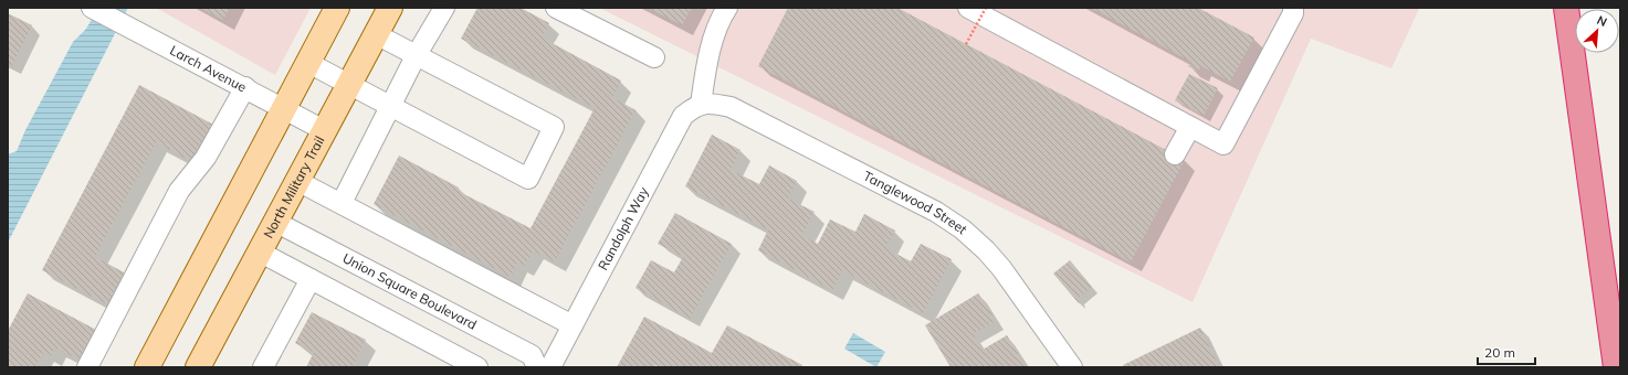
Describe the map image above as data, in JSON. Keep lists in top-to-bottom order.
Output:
{
  "streets": {
    "main road": ["North Military Trail"],
    "street": [
      "Larch Avenue",
      "Tanglewood Street",
      "Randolph Way",
      "Union Square Boulevard"
    ]
  },
  "crossings": [
    ["Larch Avenue", "North Military Trail"],
    ["North Military Trail", "Union Square Boulevard"],
    ["Tanglewood Street", "Randolph Way"]
  ],
  "scale_bar": "20 m",
  "north": "top right"
}
